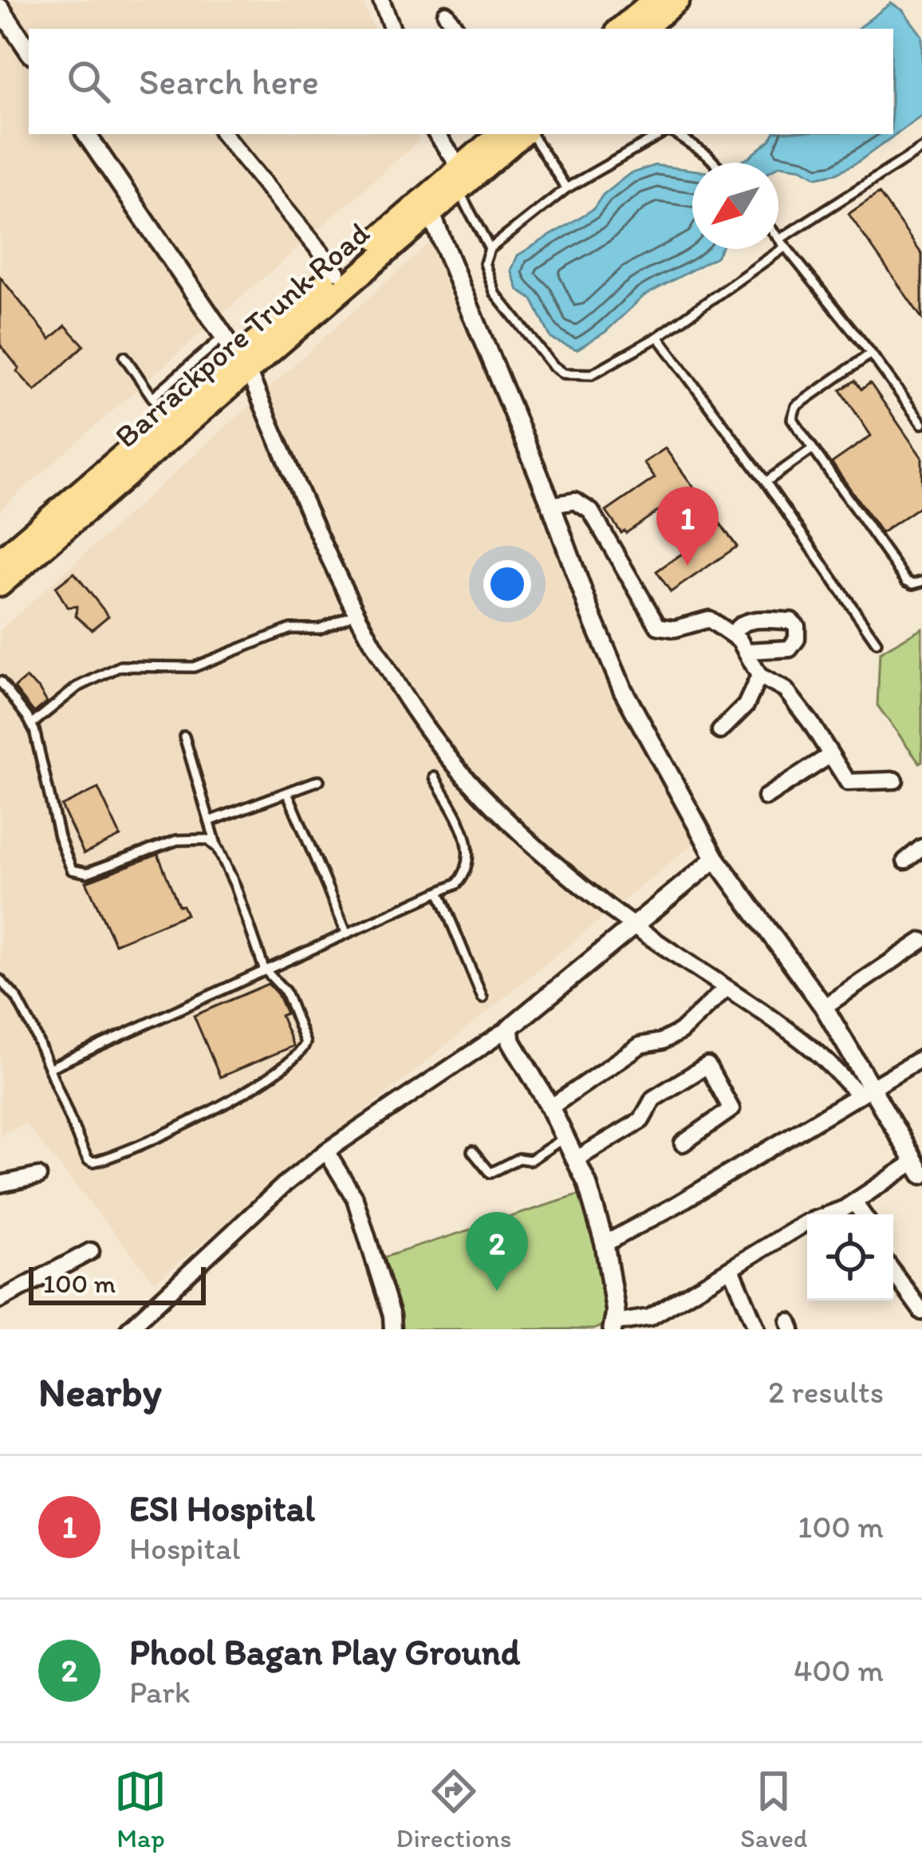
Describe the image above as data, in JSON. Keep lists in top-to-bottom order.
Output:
{
  "streets": {
    "main road": ["Barrackpore Trunk Road"]
  },
  "scale_bar": "100 m",
  "north": "bottom left",
  "page": {
    "search": "Search here",
    "pins": ["1", "2"],
    "scale": "100 m",
    "heading": ["Nearby", "2 results"],
    "list": [
      {
        "mark": "1",
        "name": "ESI Hospital",
        "note": "Hospital",
        "value": "100 m"
      },
      {
        "mark": "2",
        "name": "Phool Bagan Play Ground",
        "note": "Park",
        "value": "400 m"
      }
    ],
    "nav": ["Map", "Directions", "Saved"]
  }
}
